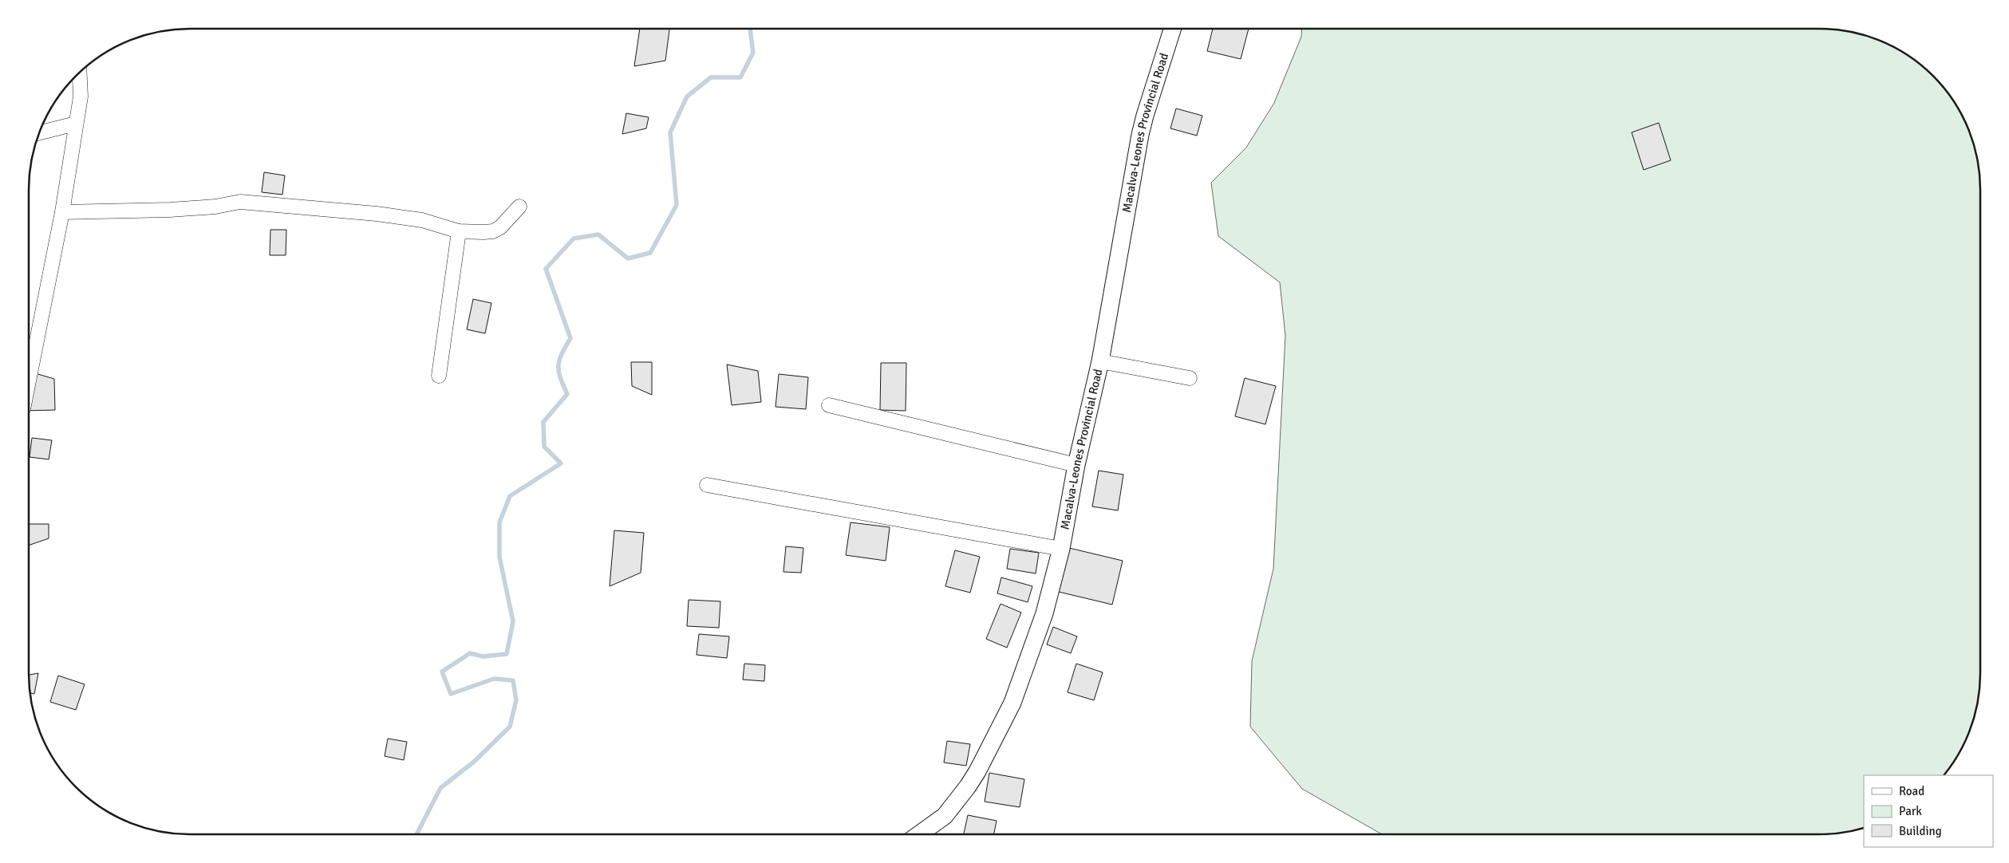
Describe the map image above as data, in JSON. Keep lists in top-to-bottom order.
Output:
{
  "streets": {
    "street": ["Macalva-Leones Provincial Road"]
  },
  "legend": ["Road", "Park", "Building"]
}
